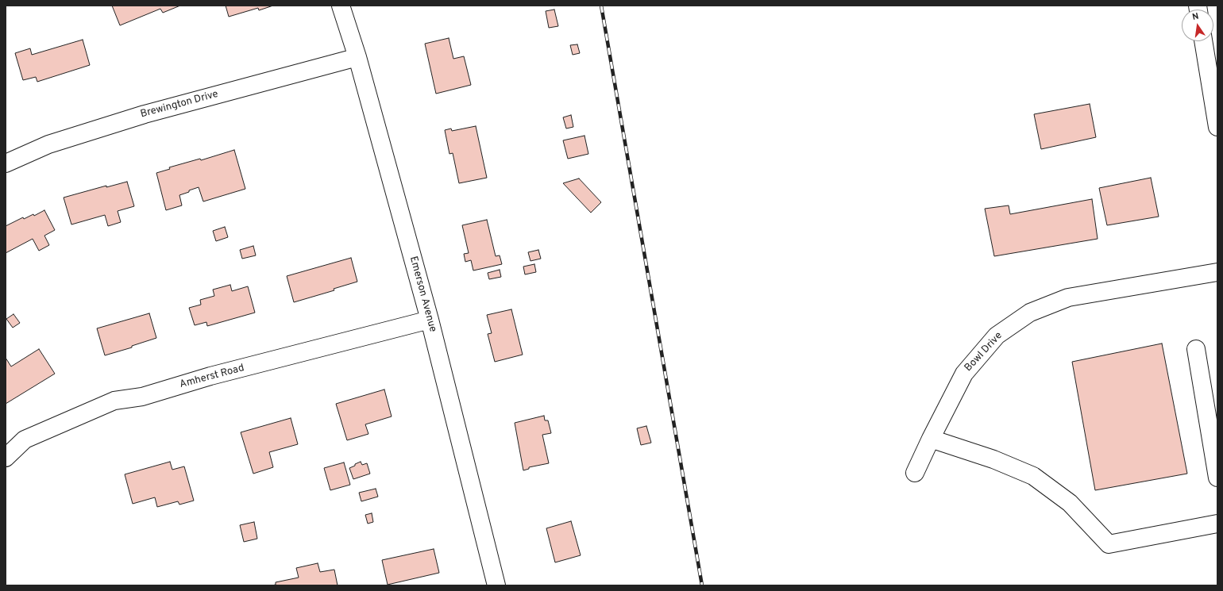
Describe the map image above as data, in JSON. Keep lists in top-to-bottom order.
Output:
{
  "streets": {
    "street": [
      "Brewington Drive",
      "Emerson Avenue",
      "Bowl Drive",
      "Amherst Road"
    ]
  },
  "crossings": [
    ["Brewington Drive", "Emerson Avenue"],
    ["Emerson Avenue", "Amherst Road"]
  ],
  "north": "top"
}
